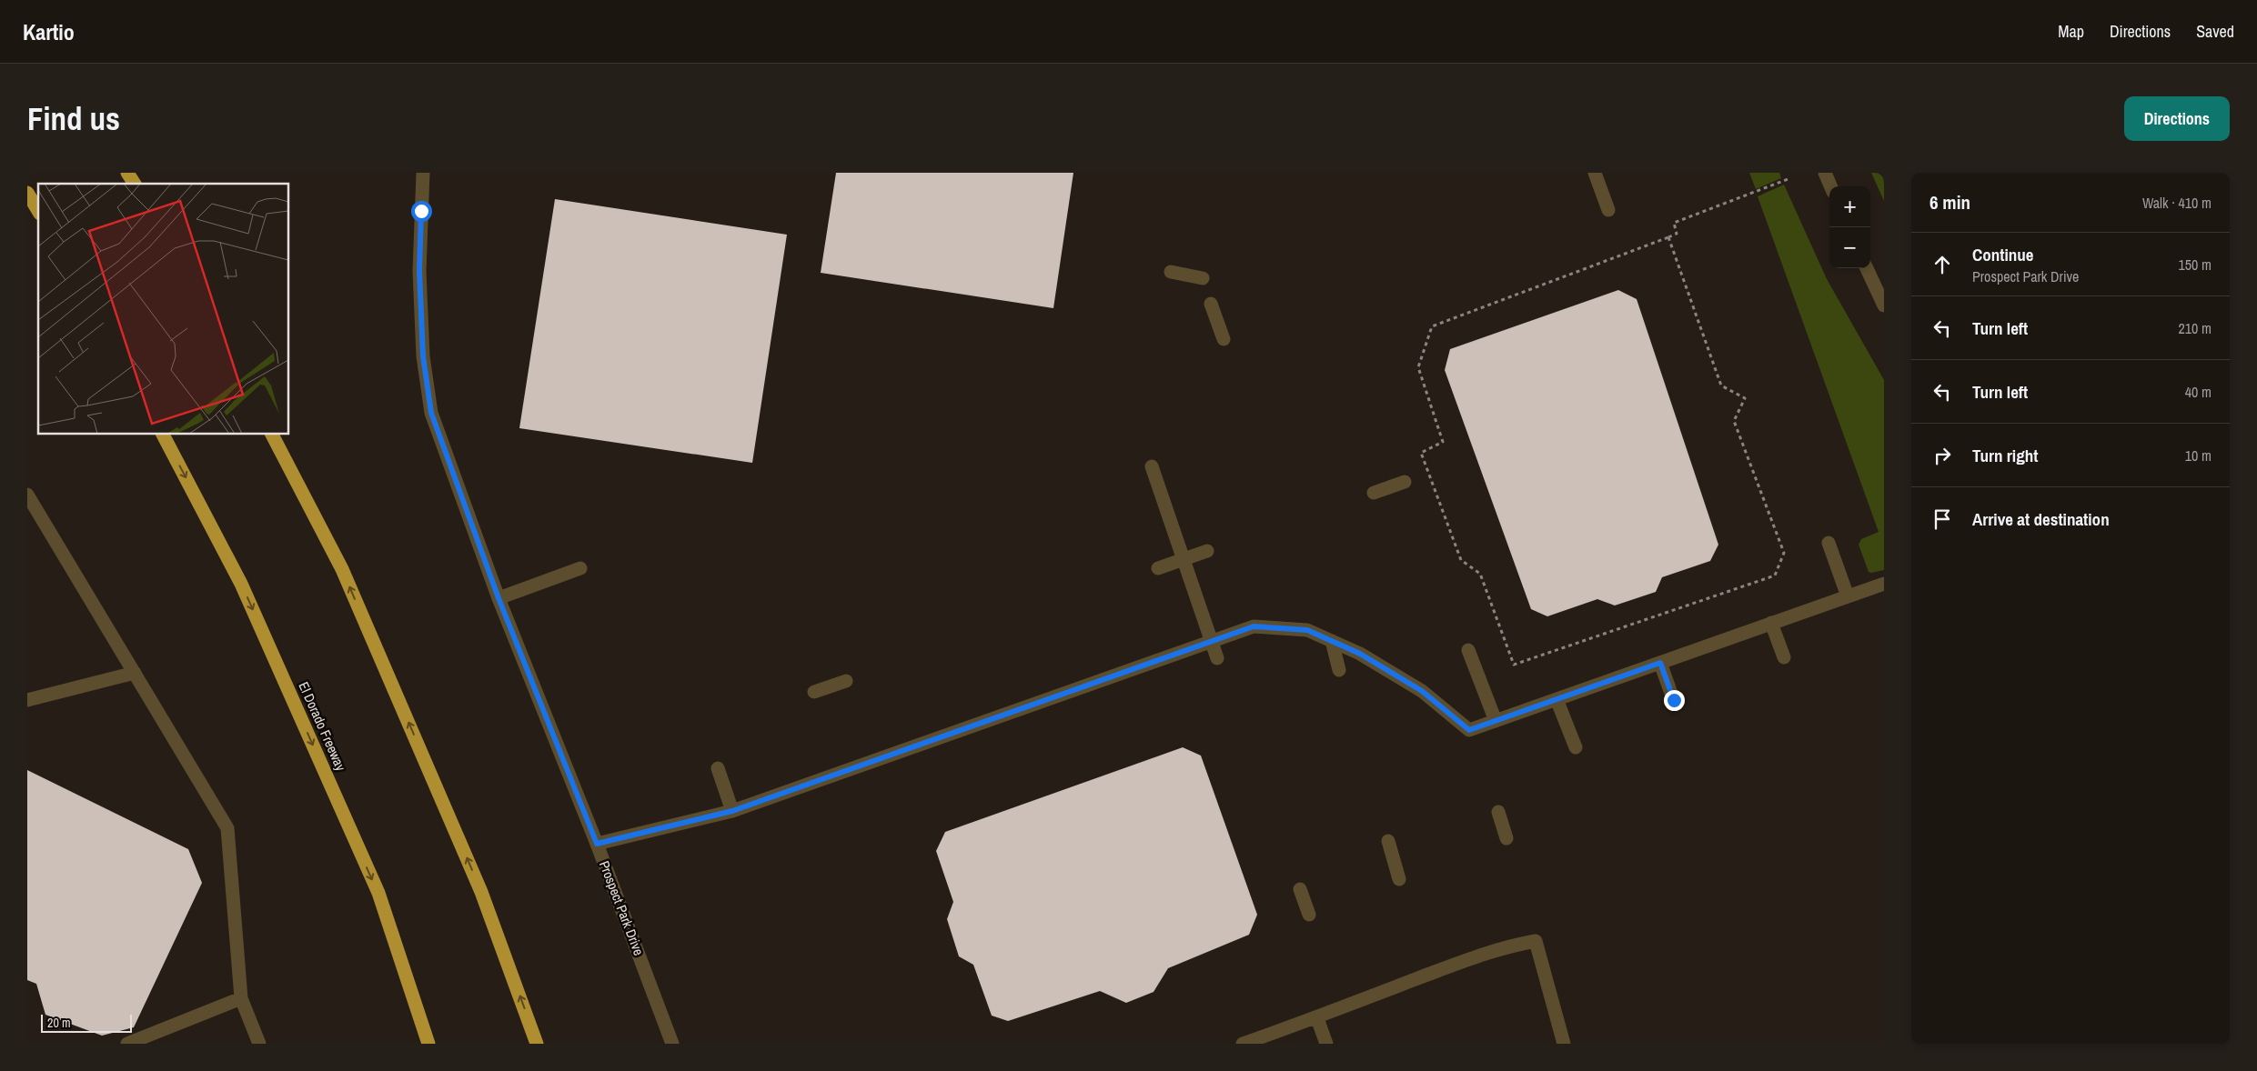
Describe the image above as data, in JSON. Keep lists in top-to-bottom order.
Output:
{
  "streets": {
    "highway": ["El Dorado Freeway"],
    "street": ["Prospect Park Drive"]
  },
  "scale_bar": "20 m",
  "page": {
    "header": "Kartio",
    "nav": ["Map", "Directions", "Saved"],
    "buttons": "Directions",
    "title": "Find us",
    "heading": ["6 min", "Walk · 410 m"],
    "map_buttons": ["+", "−"],
    "list": [
      ["Continue", "Prospect Park Drive", "150 m"],
      ["Turn left", "210 m"],
      ["Turn left", "40 m"],
      ["Turn right", "10 m"],
      "Arrive at destination"
    ],
    "scale": "20 m"
  }
}
